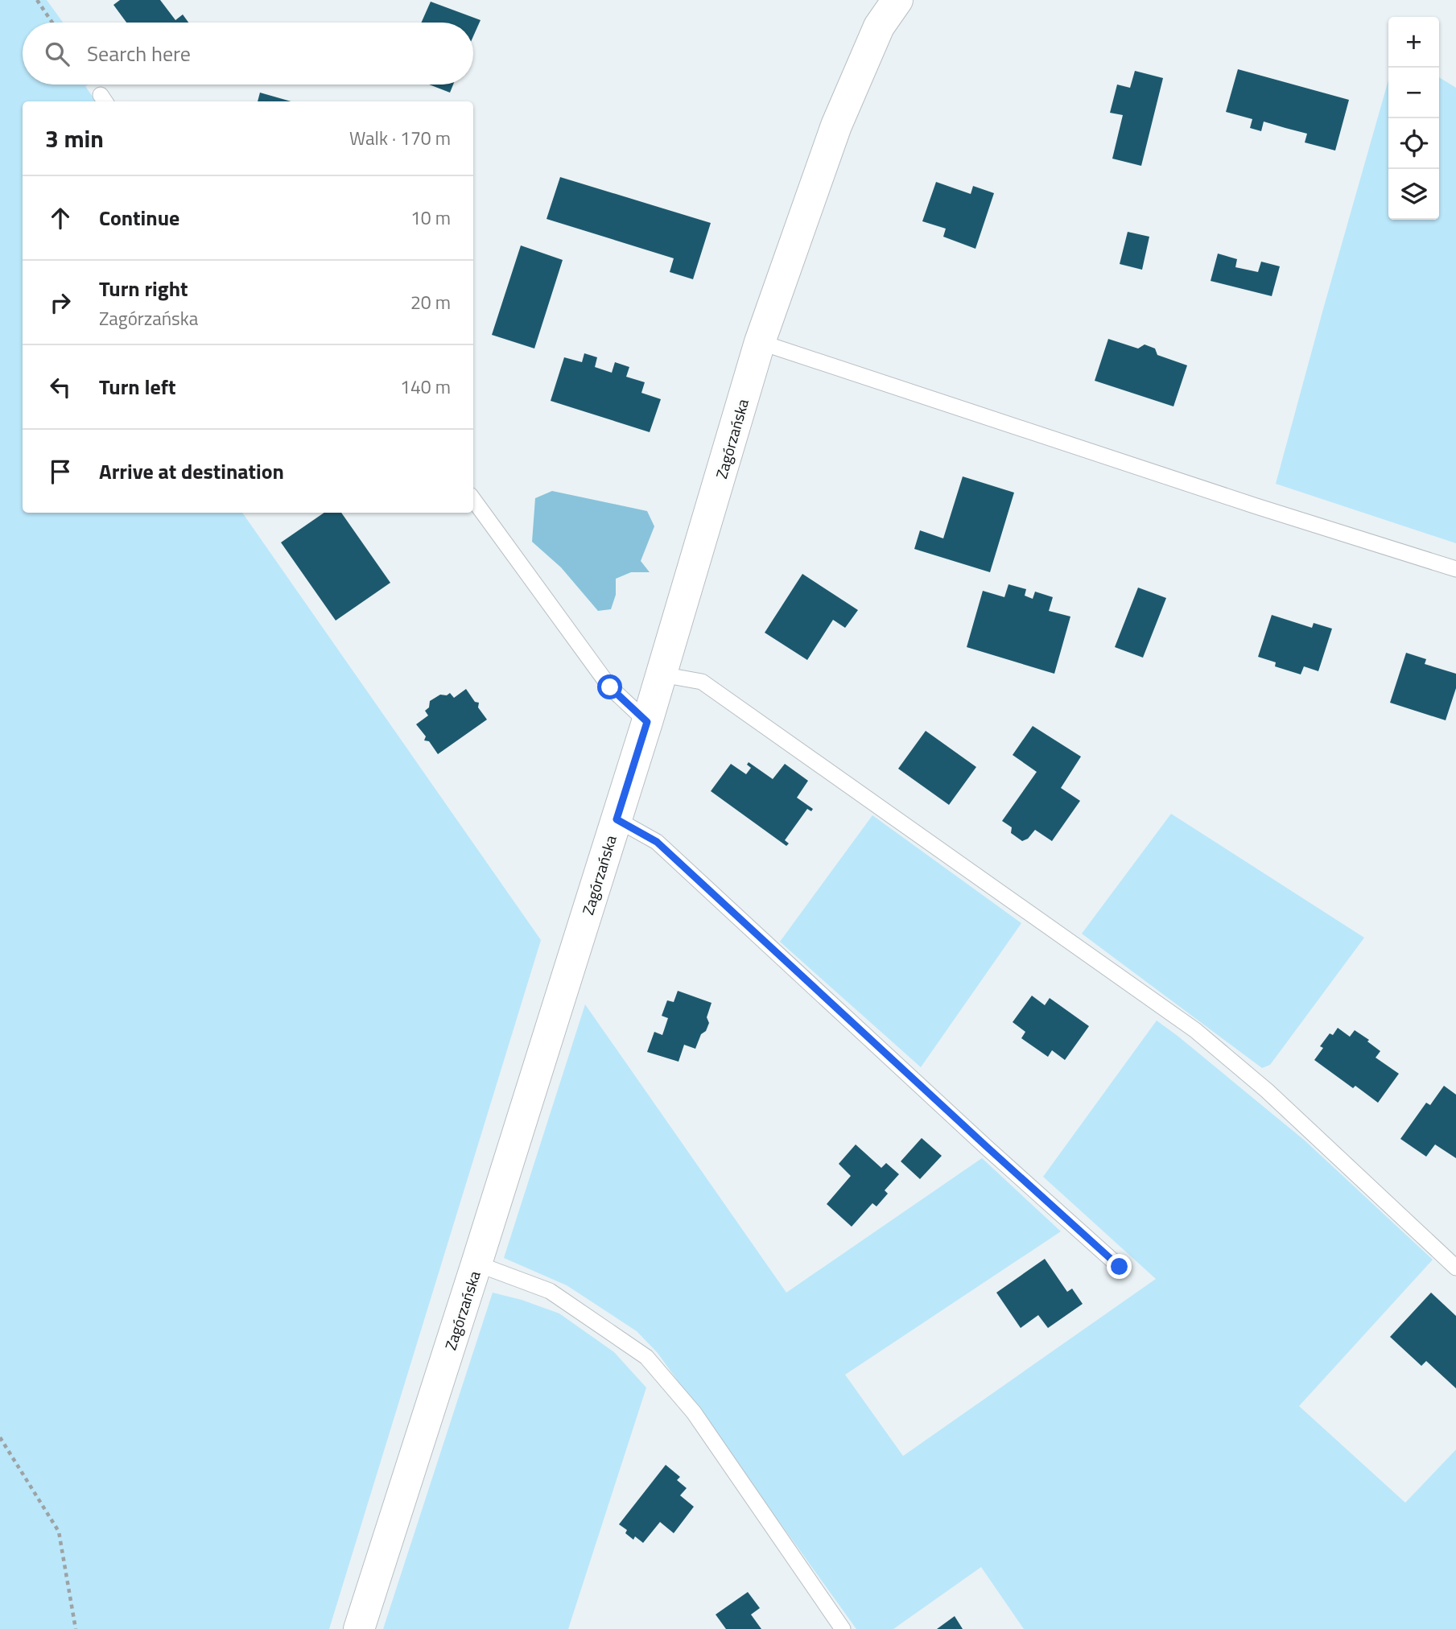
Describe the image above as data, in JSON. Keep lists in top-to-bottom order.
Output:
{
  "streets": {
    "street": ["Zagórzańska"]
  },
  "page": {
    "map_buttons": ["+", "−"],
    "search": "Search here",
    "heading": ["3 min", "Walk · 170 m"],
    "list": [
      ["Continue", "10 m"],
      ["Turn right", "Zagórzańska", "20 m"],
      ["Turn left", "140 m"],
      "Arrive at destination"
    ]
  }
}
